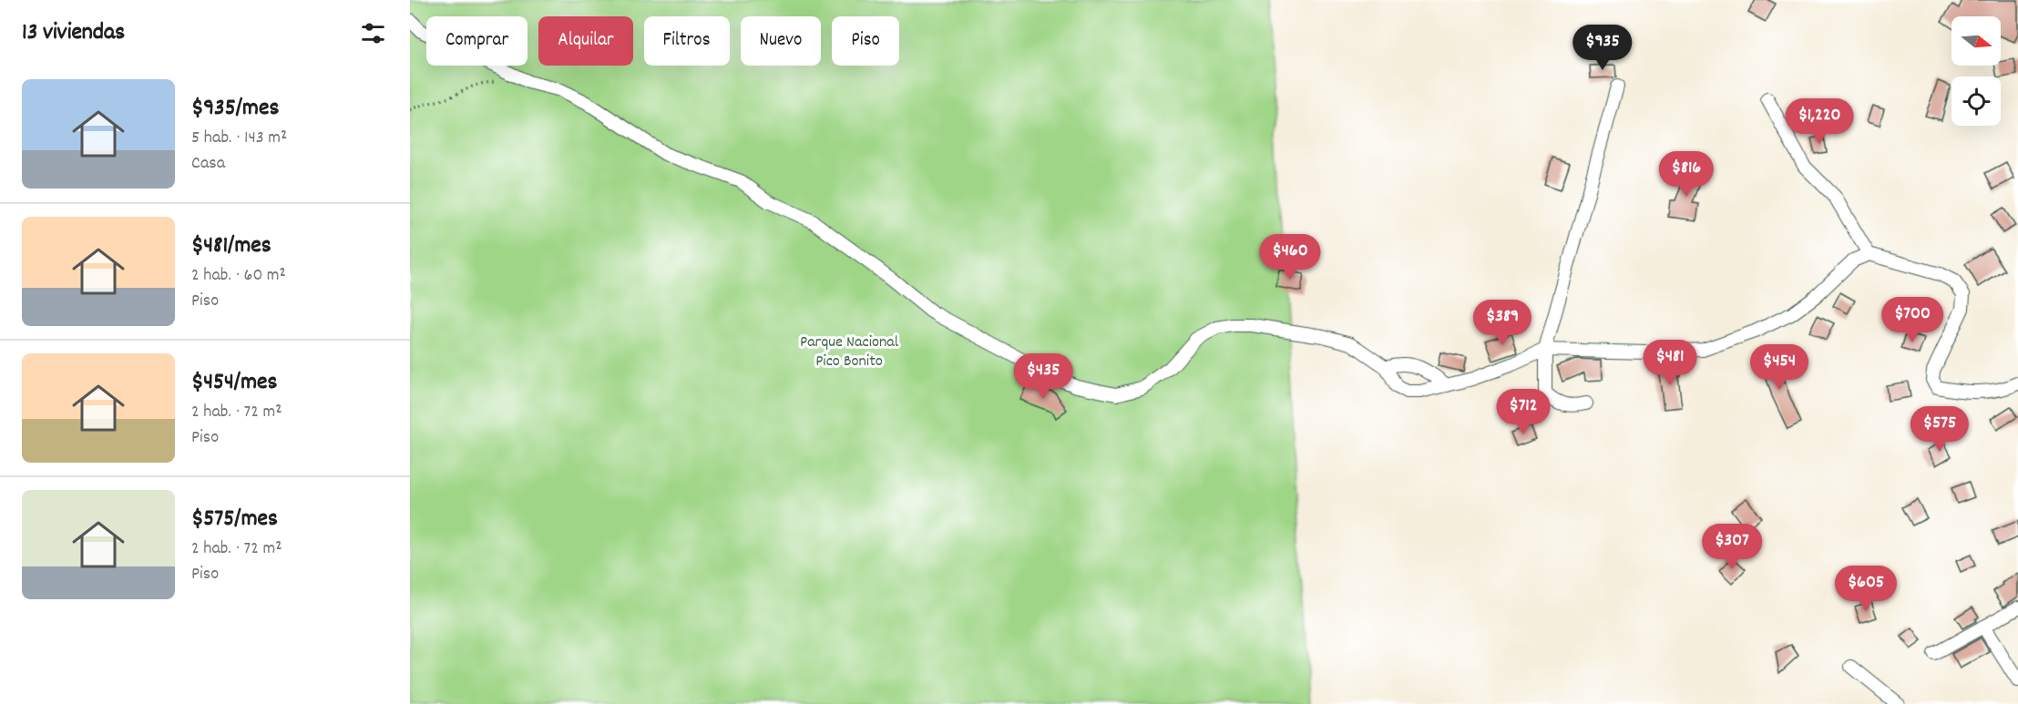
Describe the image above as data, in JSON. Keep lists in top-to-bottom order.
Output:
{
  "parks": ["Parque Nacional Pico Bonito"],
  "north": "right",
  "page": {
    "heading": "13 viviendas",
    "chip": [
      "Comprar",
      "Alquilar",
      "Filtros",
      "Nuevo",
      "Piso"
    ],
    "price": [
      "$935",
      "$1,220",
      "$816",
      "$460",
      "$700",
      "$389",
      "$481",
      "$454",
      "$435",
      "$712",
      "$575",
      "$307",
      "$605"
    ],
    "list": [
      {
        "name": "$935/mes",
        "note": "5 hab. · 143 m² · Casa"
      },
      {
        "name": "$481/mes",
        "note": "2 hab. · 60 m² · Piso"
      },
      {
        "name": "$454/mes",
        "note": "2 hab. · 72 m² · Piso"
      },
      {
        "name": "$575/mes",
        "note": "2 hab. · 72 m² · Piso"
      }
    ]
  }
}
